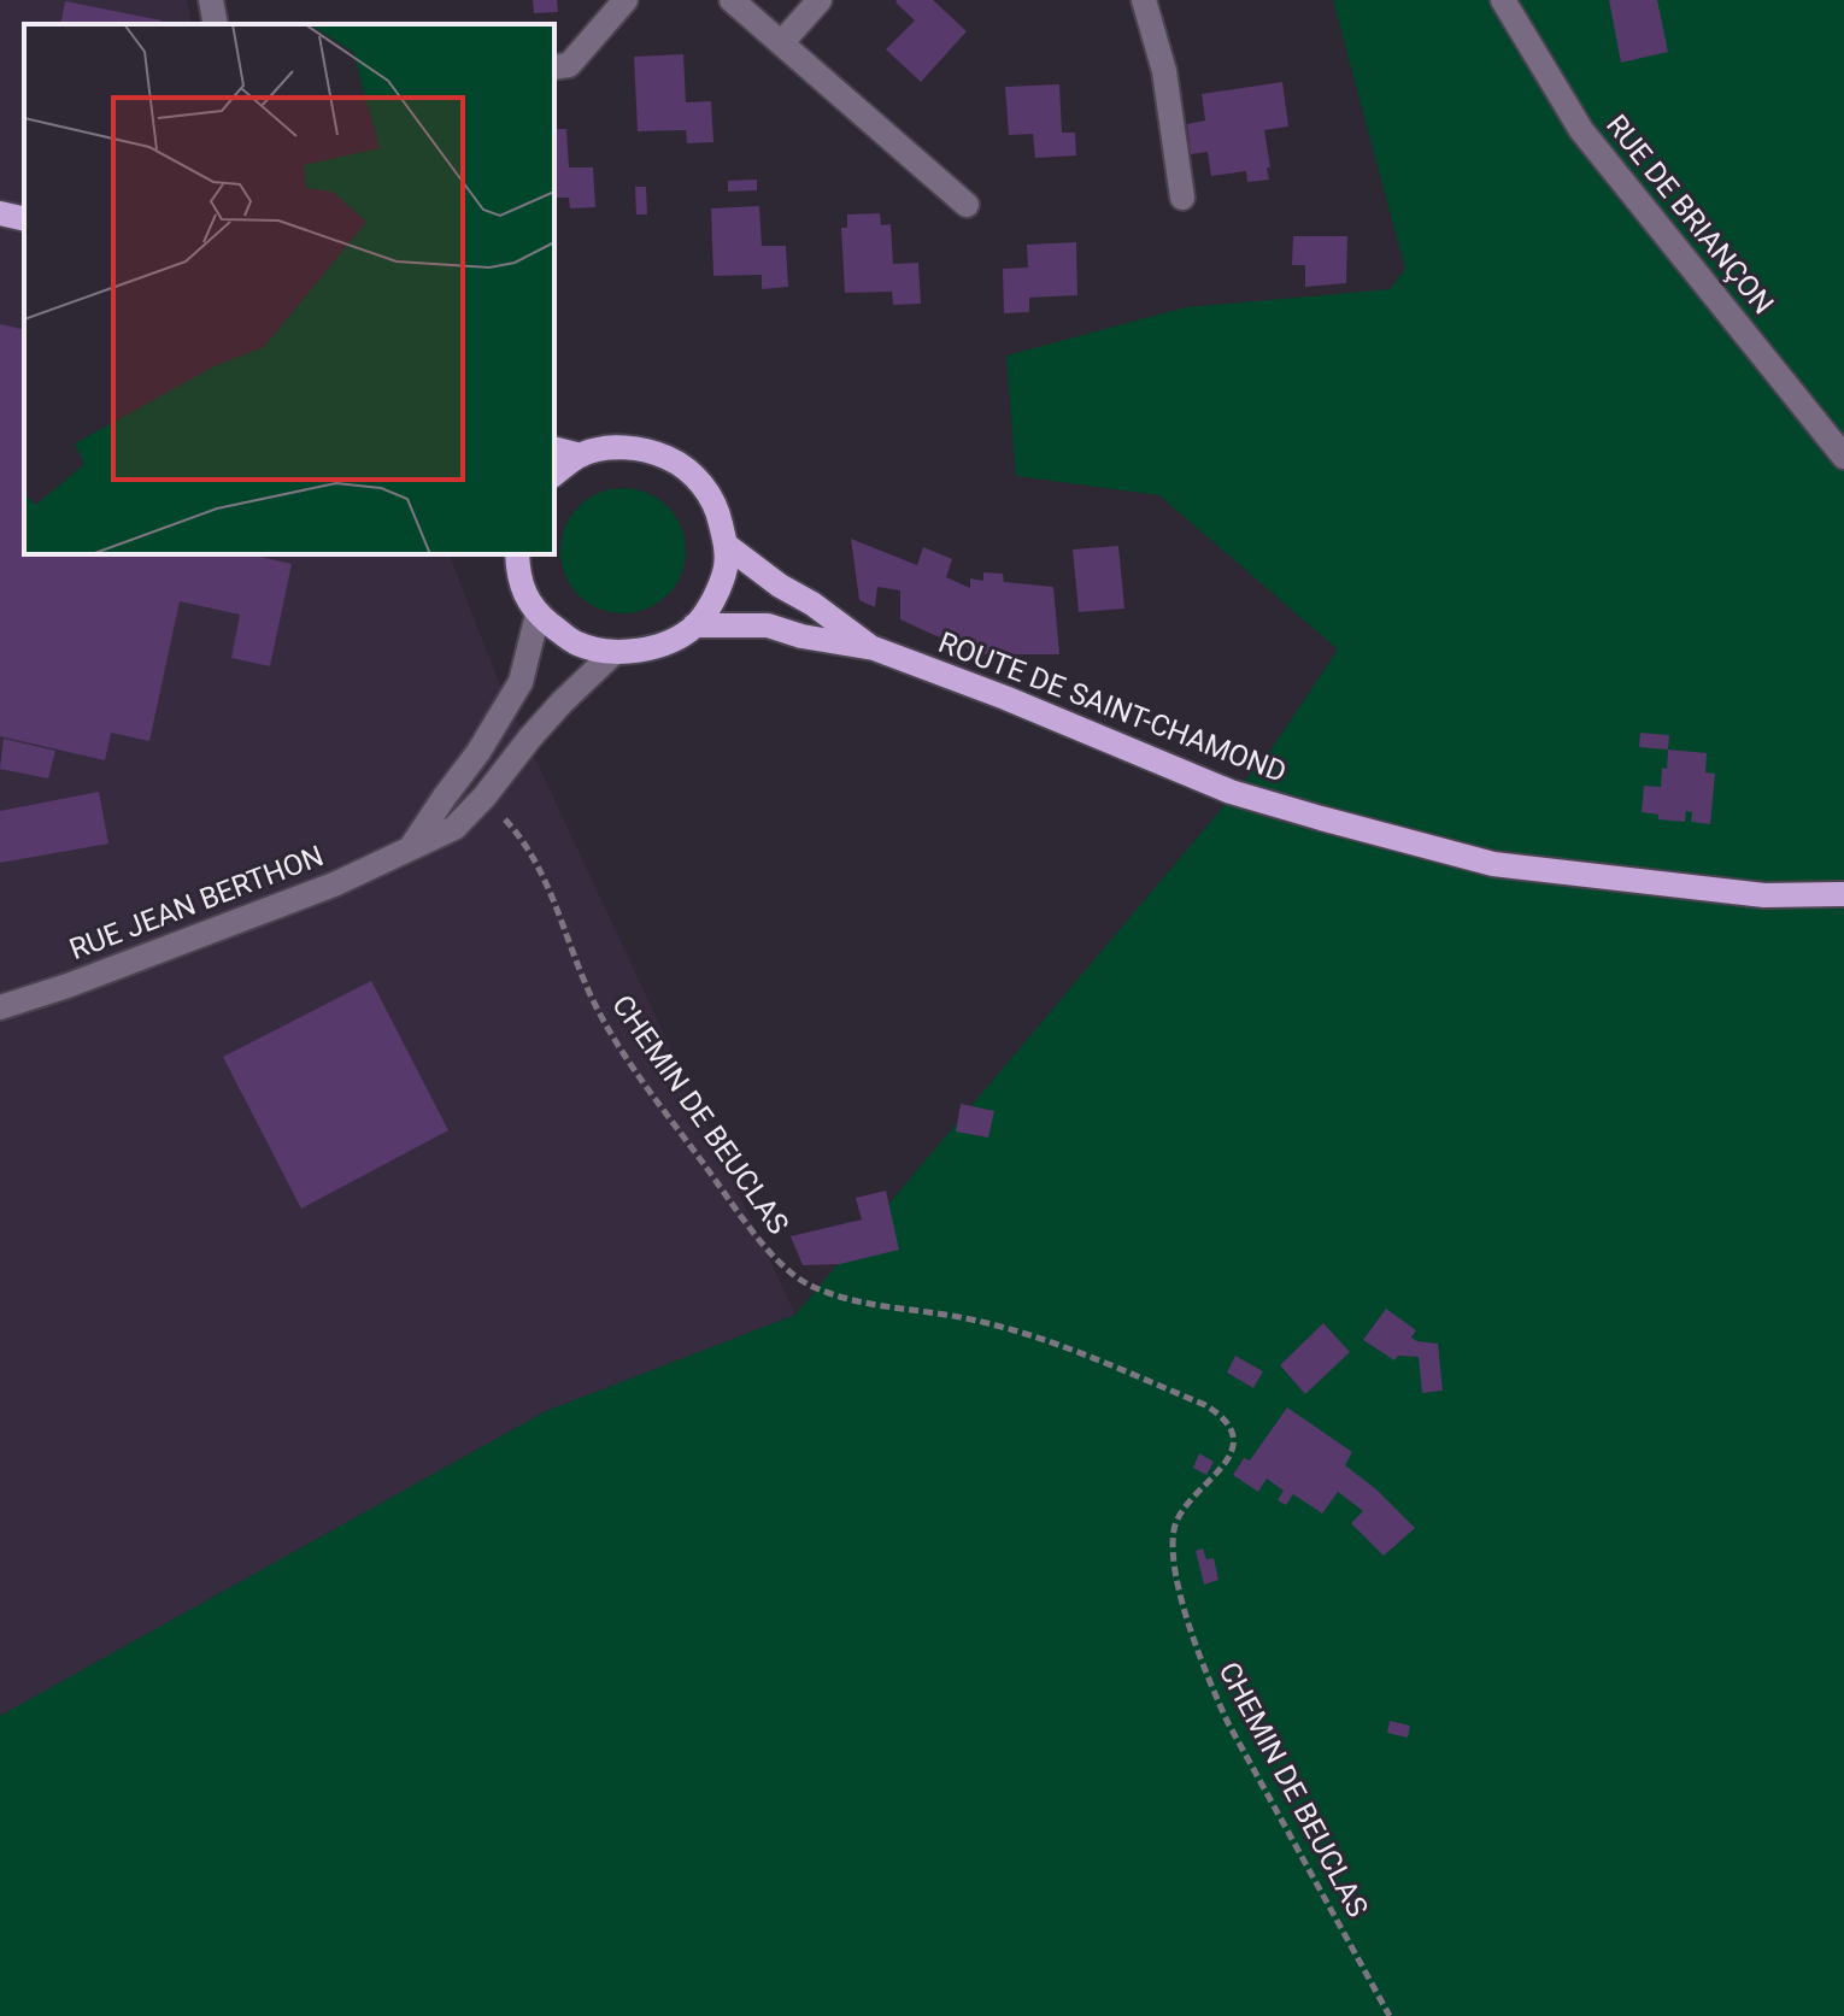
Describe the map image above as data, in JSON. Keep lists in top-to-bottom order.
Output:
{
  "streets": {
    "main road": ["ROUTE DE SAINT-CHAMOND"],
    "street": ["RUE DE BRIANÇON", "RUE JEAN BERTHON"],
    "path": ["CHEMIN DE BEUCLAS"]
  },
  "crossings": [
    ["RUE JEAN BERTHON", "CHEMIN DE BEUCLAS"]
  ]
}
